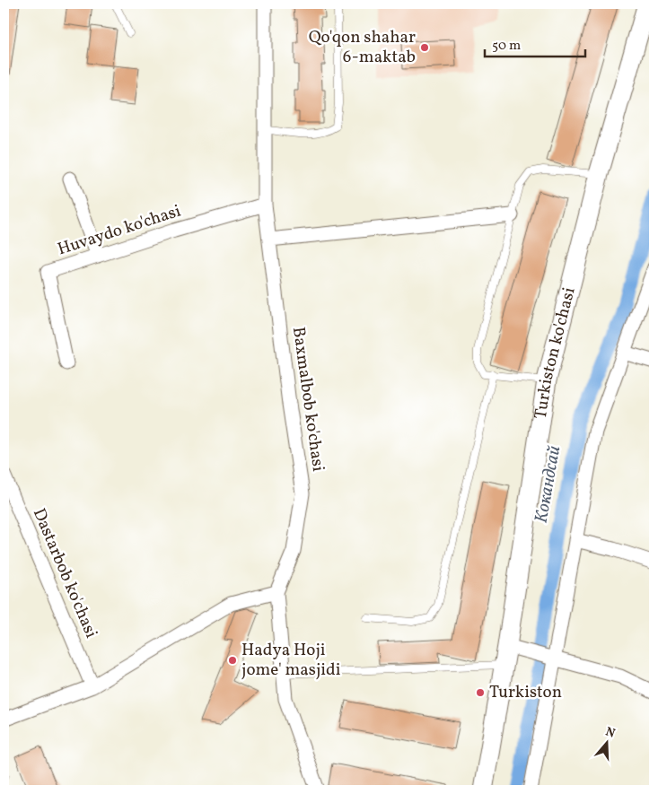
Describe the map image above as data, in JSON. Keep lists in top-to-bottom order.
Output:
{
  "streets": {
    "main road": ["Turkiston ko'chasi"],
    "street": ["Huvaydo ko'chasi", "Baxmalbob ko'chasi", "Dastarbob ko'chasi"]
  },
  "crossings": [
    ["Huvaydo ko'chasi", "Baxmalbob ko'chasi"]
  ],
  "water": ["Кокандсай"],
  "places": ["Qo'qon shahar 6-maktab", "Hadya Hoji jome' masjidi", "Turkiston"],
  "scale_bar": "50 m",
  "north": "top"
}
